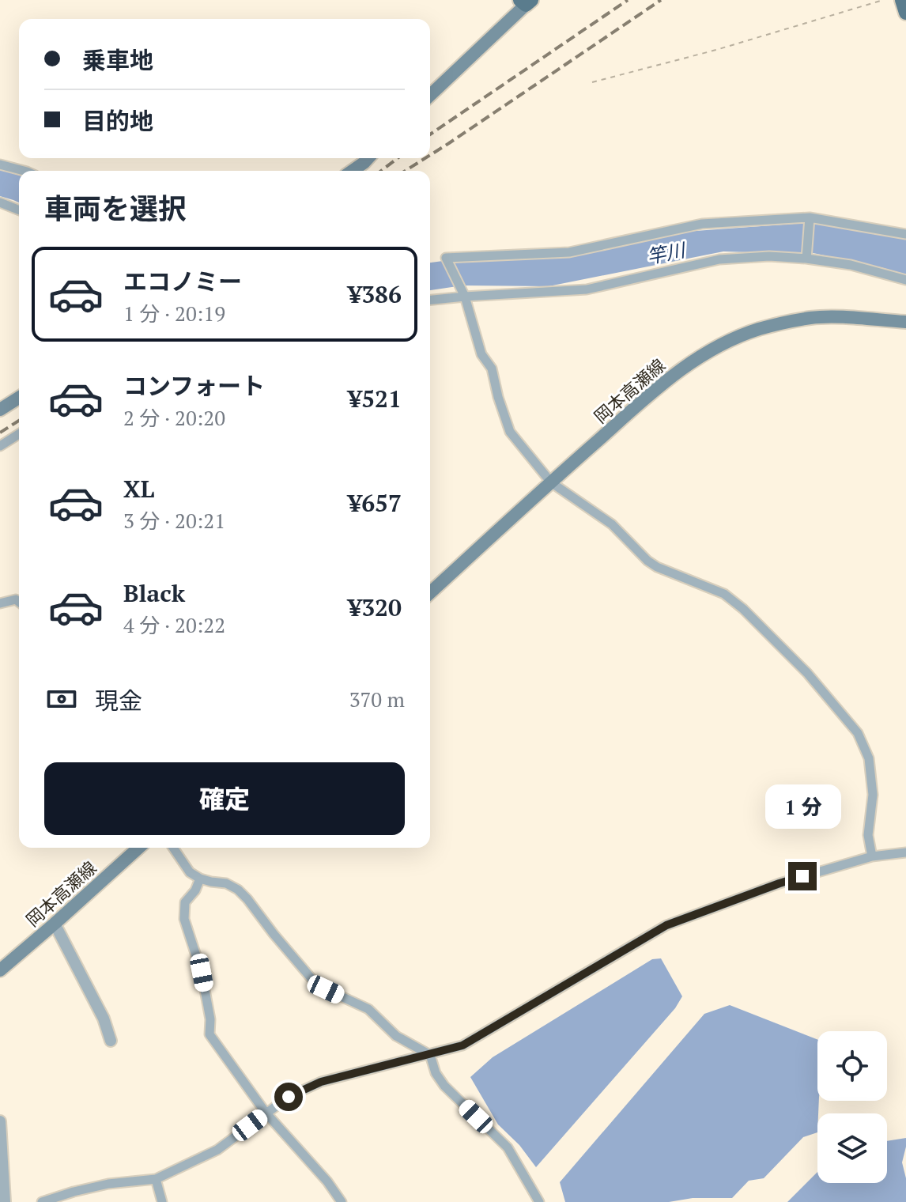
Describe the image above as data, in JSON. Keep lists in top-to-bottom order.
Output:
{
  "streets": {
    "main road": ["岡本高瀬線"]
  },
  "water": ["竿川"],
  "page": {
    "banner": ["乗車地", "目的地"],
    "heading": "車両を選択",
    "list": [
      {
        "name": "エコノミー",
        "note": "1 分 · 20:19",
        "value": "¥386"
      },
      {
        "name": "コンフォート",
        "note": "2 分 · 20:20",
        "value": "¥521"
      },
      {
        "name": "XL",
        "note": "3 分 · 20:21",
        "value": "¥657"
      },
      {
        "name": "Black",
        "note": "4 分 · 20:22",
        "value": "¥320"
      }
    ],
    "pay": ["現金", "370 m"],
    "buttons": "確定",
    "bubble": "1 分"
  }
}
